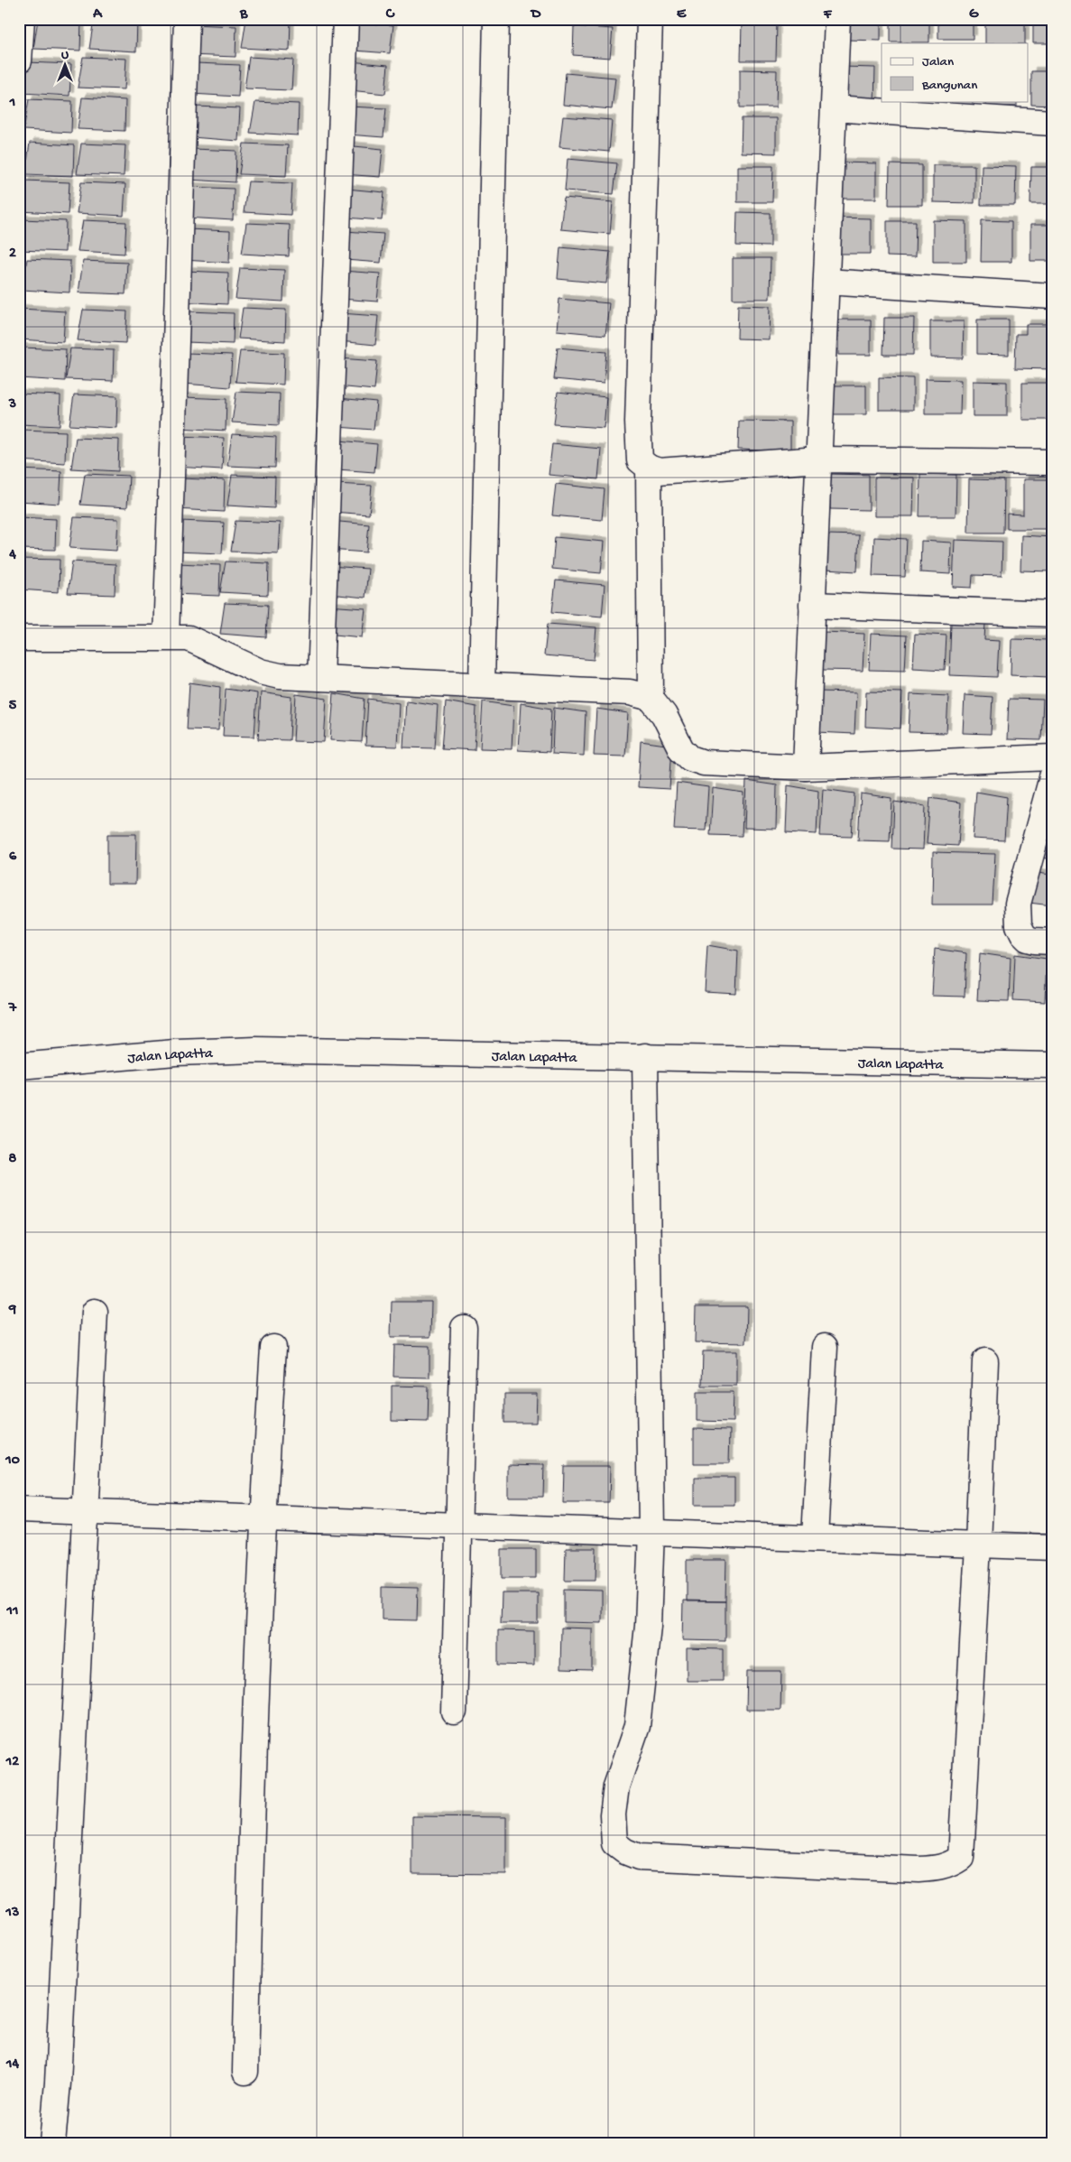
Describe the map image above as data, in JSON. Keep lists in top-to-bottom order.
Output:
{
  "streets": {
    "street": ["Jalan Lapatta"]
  },
  "legend": ["Jalan", "Bangunan"],
  "north": "top",
  "grid": {
    "columns": [
      "A",
      "B",
      "C",
      "D",
      "E",
      "F",
      "G"
    ],
    "rows": [
      "1",
      "2",
      "3",
      "4",
      "5",
      "6",
      "7",
      "8",
      "9",
      "10",
      "11",
      "12",
      "13",
      "14"
    ]
  }
}
